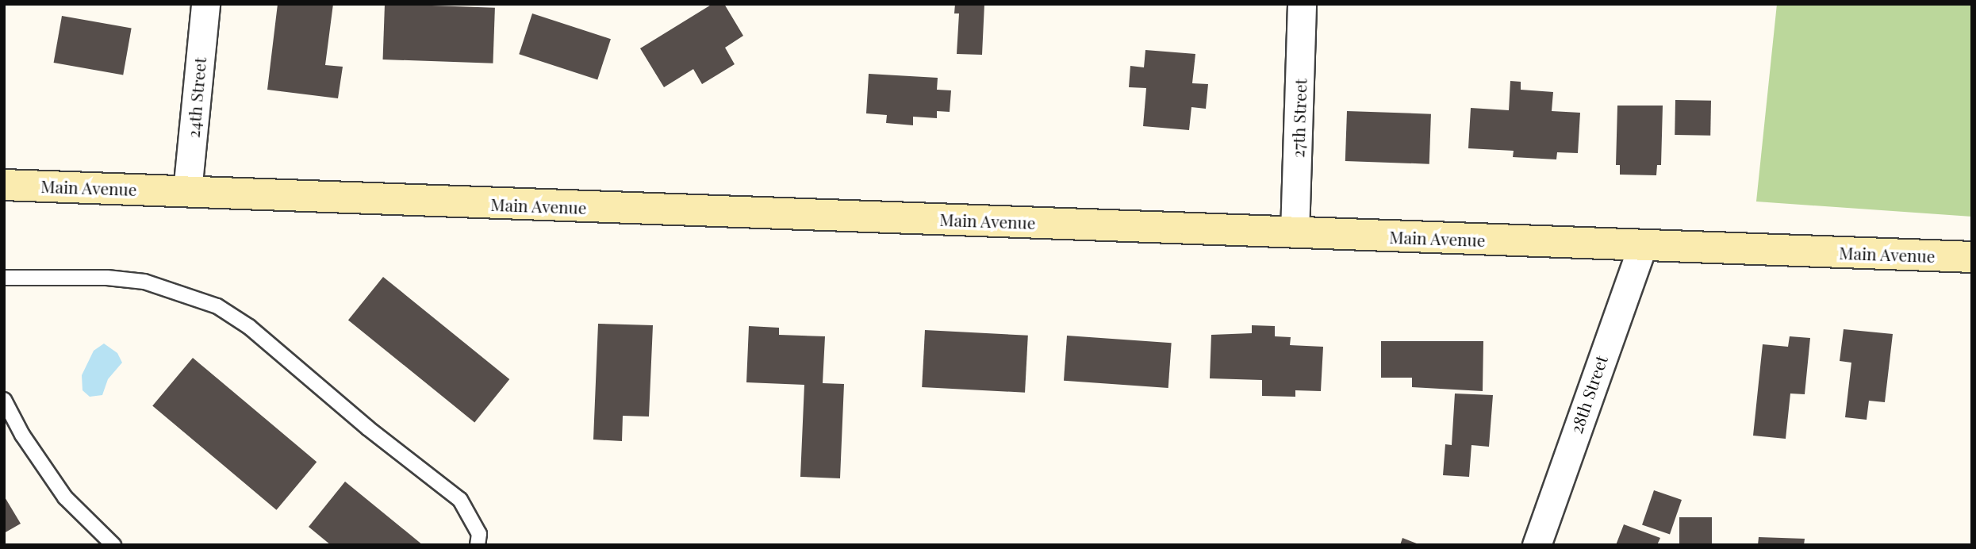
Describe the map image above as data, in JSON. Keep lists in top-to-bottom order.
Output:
{
  "streets": {
    "main road": ["Main Avenue"],
    "street": ["24th Street", "27th Street", "28th Street"]
  },
  "crossings": [
    ["24th Street", "Main Avenue"],
    ["27th Street", "Main Avenue"],
    ["Main Avenue", "28th Street"]
  ]
}
